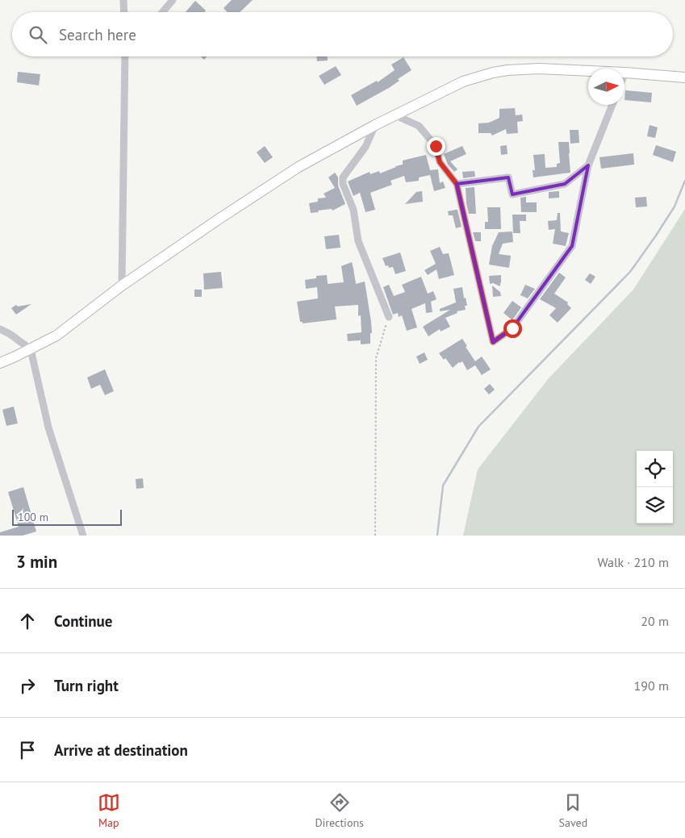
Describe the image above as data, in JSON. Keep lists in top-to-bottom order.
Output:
{
  "scale_bar": "100 m",
  "north": "right",
  "page": {
    "search": "Search here",
    "scale": "100 m",
    "heading": ["3 min", "Walk · 210 m"],
    "list": [
      ["Continue", "20 m"],
      ["Turn right", "190 m"],
      "Arrive at destination"
    ],
    "nav": ["Map", "Directions", "Saved"]
  }
}
